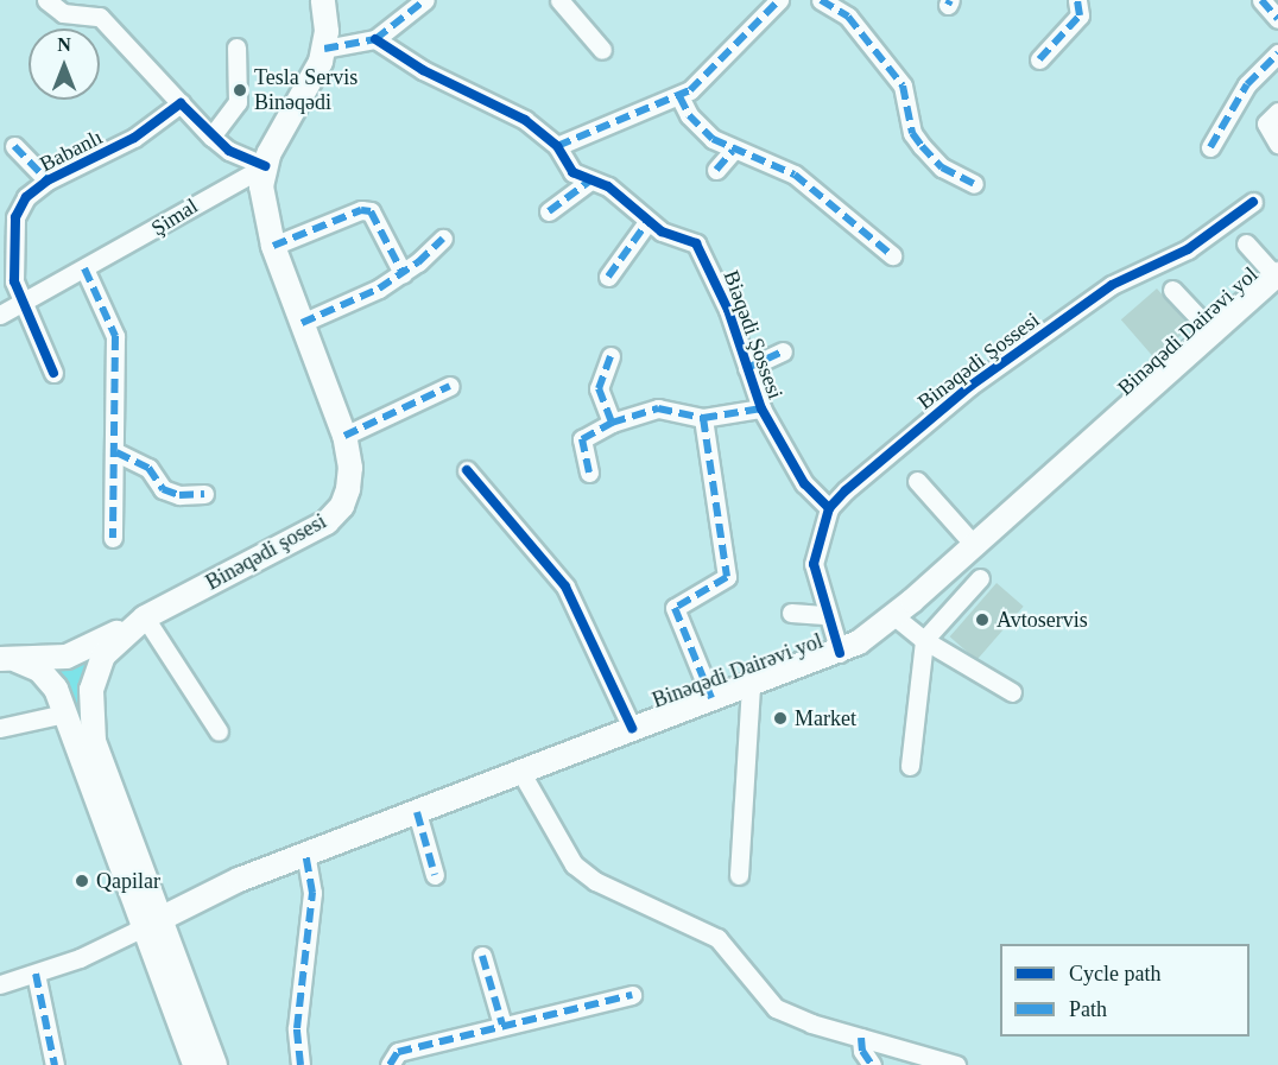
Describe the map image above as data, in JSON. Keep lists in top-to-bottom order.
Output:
{
  "streets": {
    "main road": ["Binəqədi Dairəvi yol", "Binəqədi şosesi"],
    "street": [
      "Babanlı",
      "Şimal",
      "Biəqədi Şossesi",
      "Binəqədi Şossesi"
    ]
  },
  "crossings": [
    ["Babanlı", "Şimal"],
    ["Şimal", "Binəqədi şosesi"],
    ["Binəqədi Dairəvi yol", "Binəqədi şosesi"],
    ["Biəqədi Şossesi", "Binəqədi Şossesi"]
  ],
  "places": [
    "Tesla Servis Binəqədi",
    "Avtoservis",
    "Market",
    "Qapilar"
  ],
  "legend": ["Cycle path", "Path"],
  "north": "top"
}
